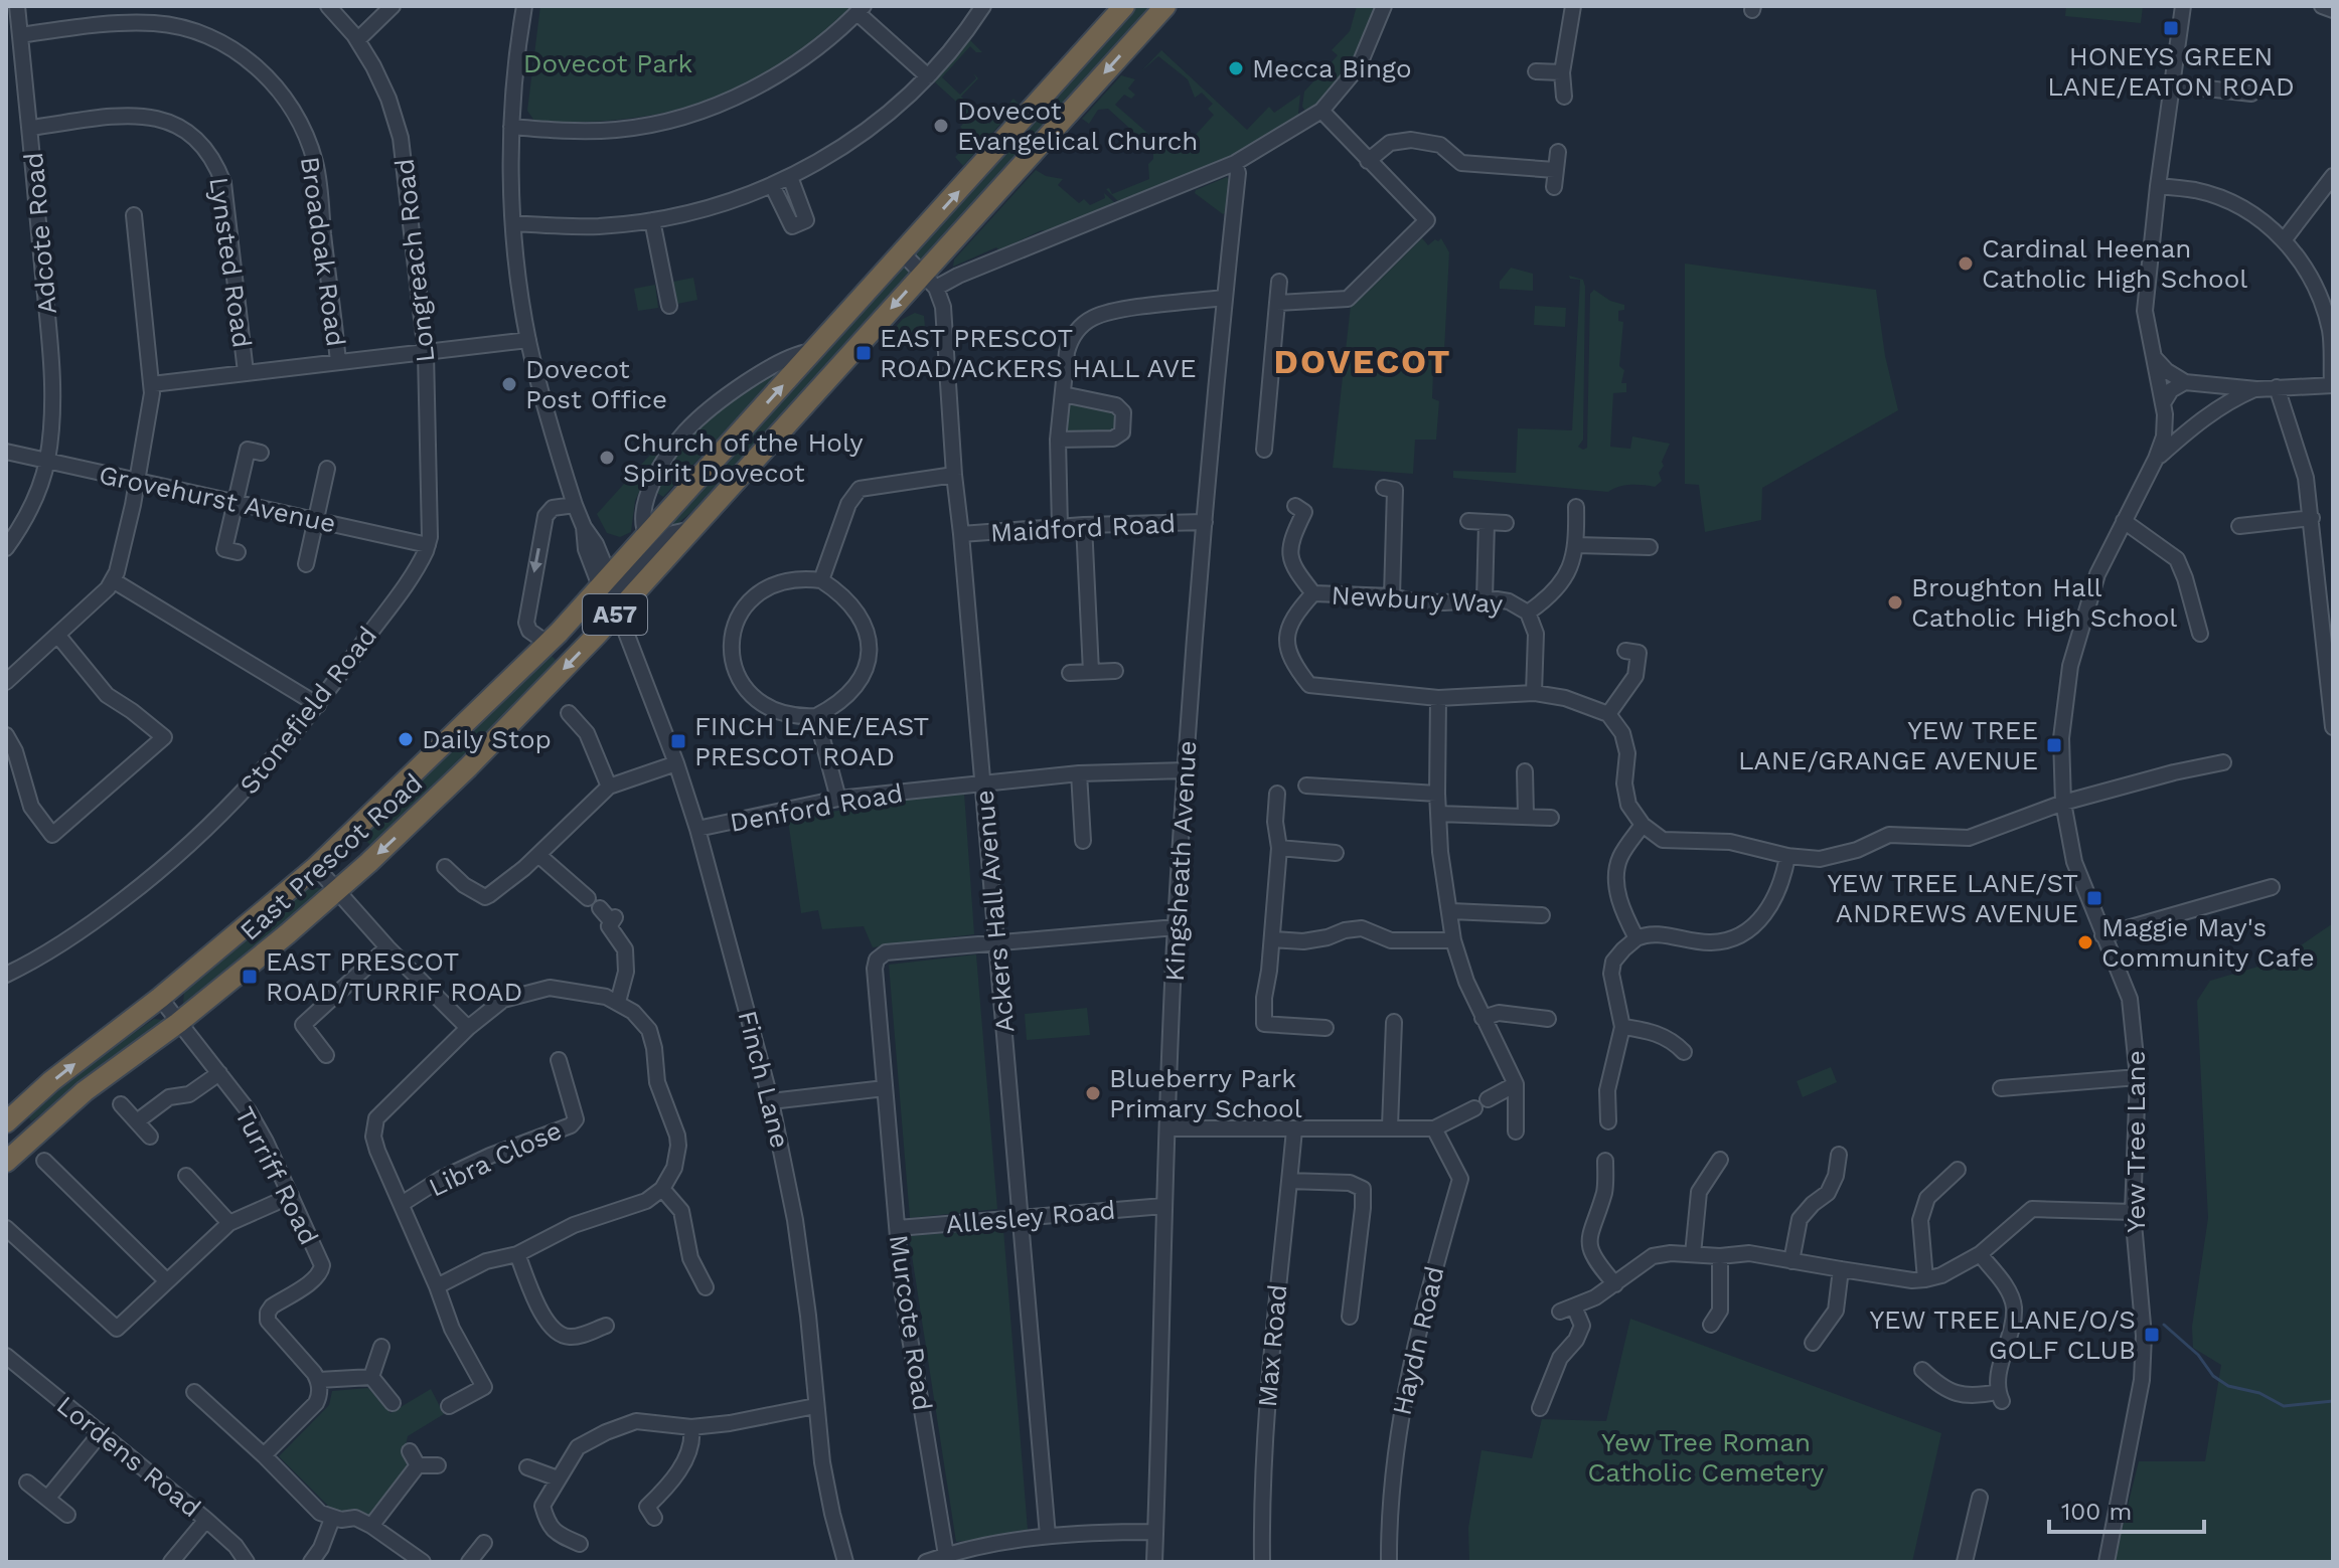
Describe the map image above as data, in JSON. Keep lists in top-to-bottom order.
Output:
{
  "streets": {
    "highway": ["A57", "East Prescot Road"],
    "street": [
      "Adcote Road",
      "Broadoak Road",
      "Longreach Road",
      "Lynsted Road",
      "Grovehurst Avenue",
      "Maidford Road",
      "Newbury Way",
      "Stonefield Road",
      "Denford Road",
      "Kingsheath Avenue",
      "Ackers Hall Avenue",
      "Finch Lane",
      "Yew Tree Lane",
      "Libra Close",
      "Turriff Road",
      "Allesley Road",
      "Murcote Road",
      "Haydn Road",
      "Max Road",
      "Lordens Road"
    ]
  },
  "crossings": [
    ["Adcote Road", "Broadoak Road"],
    ["Adcote Road", "Lynsted Road"],
    ["Adcote Road", "Grovehurst Avenue"],
    ["Longreach Road", "Grovehurst Avenue"],
    ["Longreach Road", "Stonefield Road"],
    ["Grovehurst Avenue", "Stonefield Road"],
    ["Maidford Road", "Kingsheath Avenue"],
    ["Maidford Road", "Ackers Hall Avenue"],
    ["Denford Road", "Kingsheath Avenue"],
    ["Denford Road", "Ackers Hall Avenue"],
    ["Denford Road", "Finch Lane"],
    ["East Prescot Road", "Kingsheath Avenue"],
    ["East Prescot Road", "Ackers Hall Avenue"],
    ["East Prescot Road", "Finch Lane"],
    ["East Prescot Road", "Turriff Road"],
    ["Kingsheath Avenue", "Allesley Road"],
    ["Ackers Hall Avenue", "Allesley Road"],
    ["Ackers Hall Avenue", "Murcote Road"],
    ["Allesley Road", "Murcote Road"]
  ],
  "districts": ["DOVECOT"],
  "parks": ["Dovecot Park", "Yew Tree Roman Catholic Cemetery"],
  "places": {
    "transit": [
      "HONEYS GREEN LANE/EATON ROAD",
      "EAST PRESCOT ROAD/ACKERS HALL AVE",
      "FINCH LANE/EAST PRESCOT ROAD",
      "YEW TREE LANE/GRANGE AVENUE",
      "YEW TREE LANE/ST ANDREWS AVENUE",
      "EAST PRESCOT ROAD/TURRIF ROAD",
      "YEW TREE LANE/O/S GOLF CLUB"
    ],
    "other": [
      "Mecca Bingo",
      "Dovecot Evangelical Church",
      "Cardinal Heenan Catholic High School",
      "Dovecot Post Office",
      "Church of the Holy Spirit Dovecot",
      "Broughton Hall Catholic High School",
      "Daily Stop",
      "Maggie May's Community Cafe",
      "Blueberry Park Primary School"
    ]
  },
  "scale_bar": "100 m"
}
